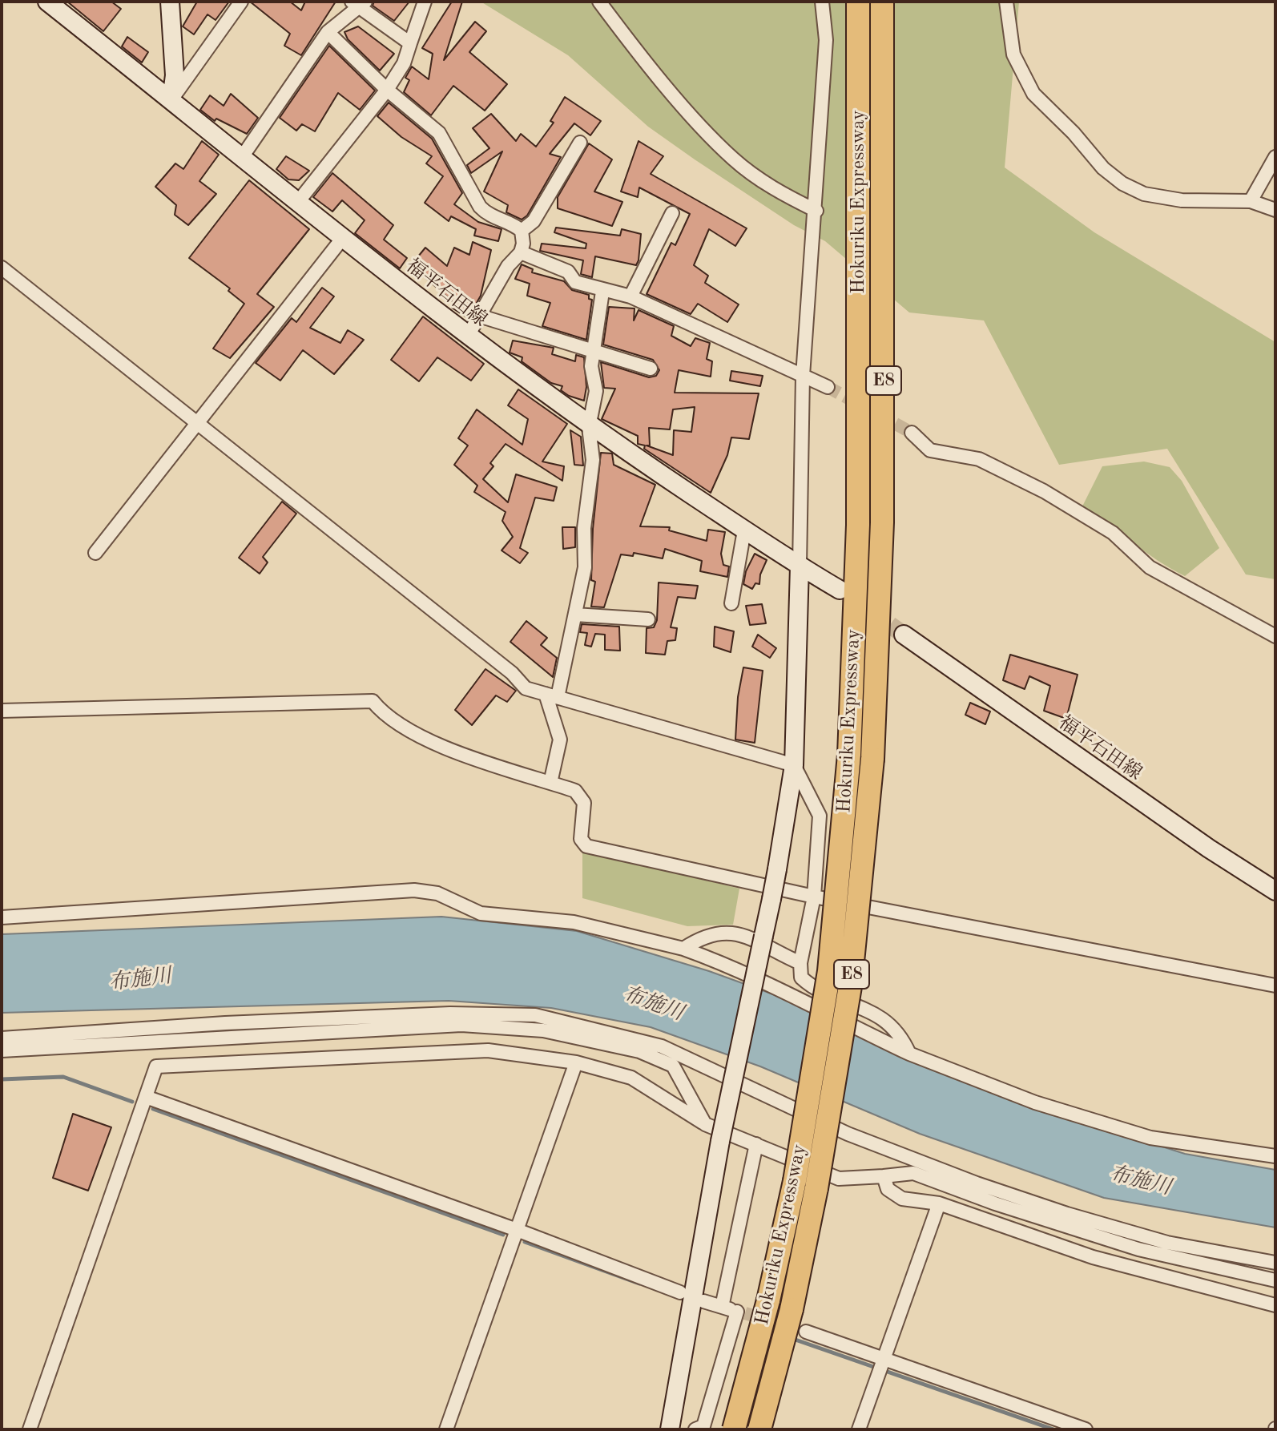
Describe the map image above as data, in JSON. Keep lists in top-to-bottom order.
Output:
{
  "streets": {
    "highway": ["Hokuriku Expressway", "E8"],
    "main road": ["福平石田線"]
  },
  "water": ["布施川"]
}
